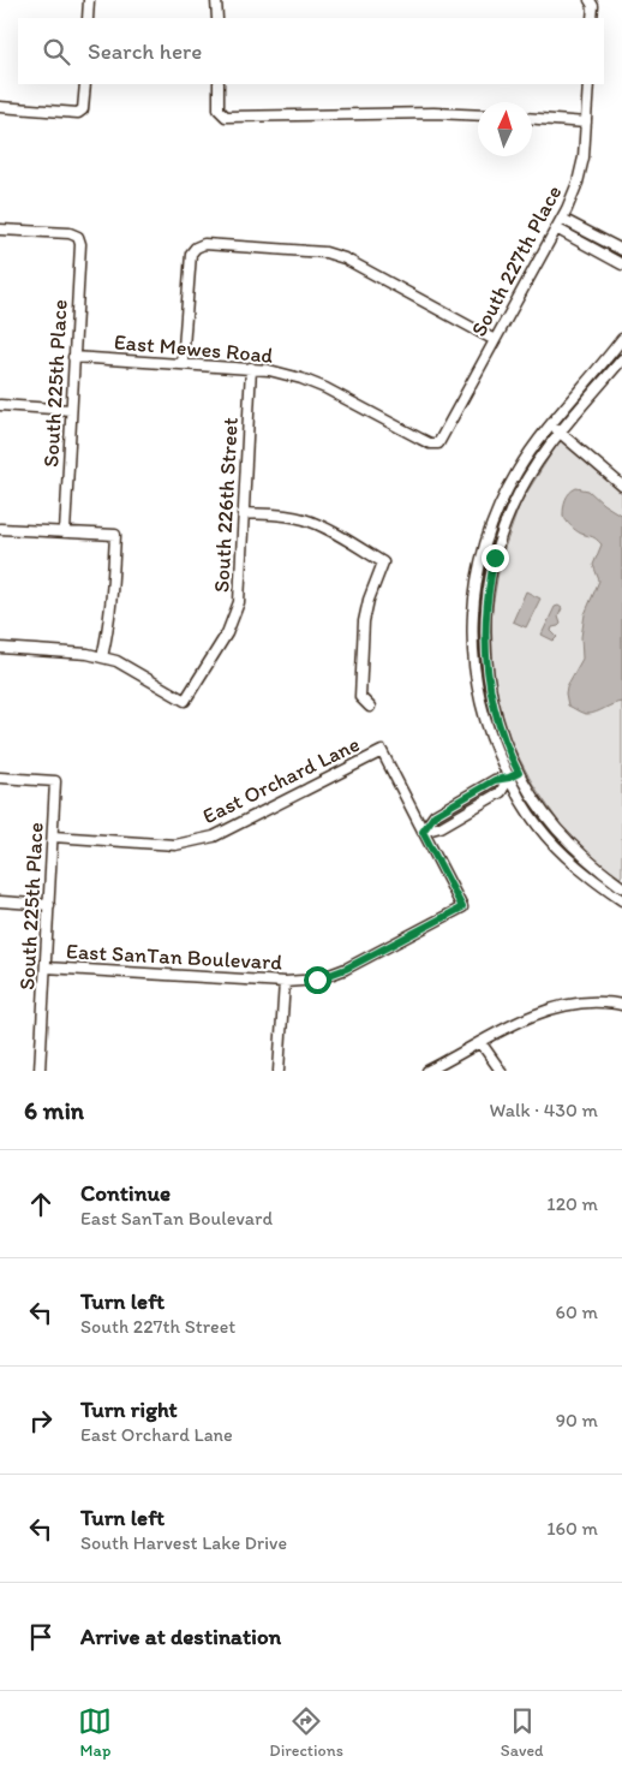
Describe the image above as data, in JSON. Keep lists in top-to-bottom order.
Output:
{
  "streets": {
    "street": [
      "South 227th Place",
      "East Mewes Road",
      "South 225th Place",
      "South 226th Street",
      "East Orchard Lane",
      "East SanTan Boulevard"
    ]
  },
  "crossings": [
    ["South 227th Place", "East Mewes Road"],
    ["East Mewes Road", "South 225th Place"],
    ["East Mewes Road", "South 226th Street"],
    ["South 225th Place", "East Orchard Lane"],
    ["South 225th Place", "East SanTan Boulevard"],
    ["East Orchard Lane", "East SanTan Boulevard"]
  ],
  "north": "top",
  "page": {
    "search": "Search here",
    "heading": ["6 min", "Walk · 430 m"],
    "list": [
      ["Continue", "East SanTan Boulevard", "120 m"],
      ["Turn left", "South 227th Street", "60 m"],
      ["Turn right", "East Orchard Lane", "90 m"],
      ["Turn left", "South Harvest Lake Drive", "160 m"],
      "Arrive at destination"
    ],
    "nav": ["Map", "Directions", "Saved"]
  }
}
